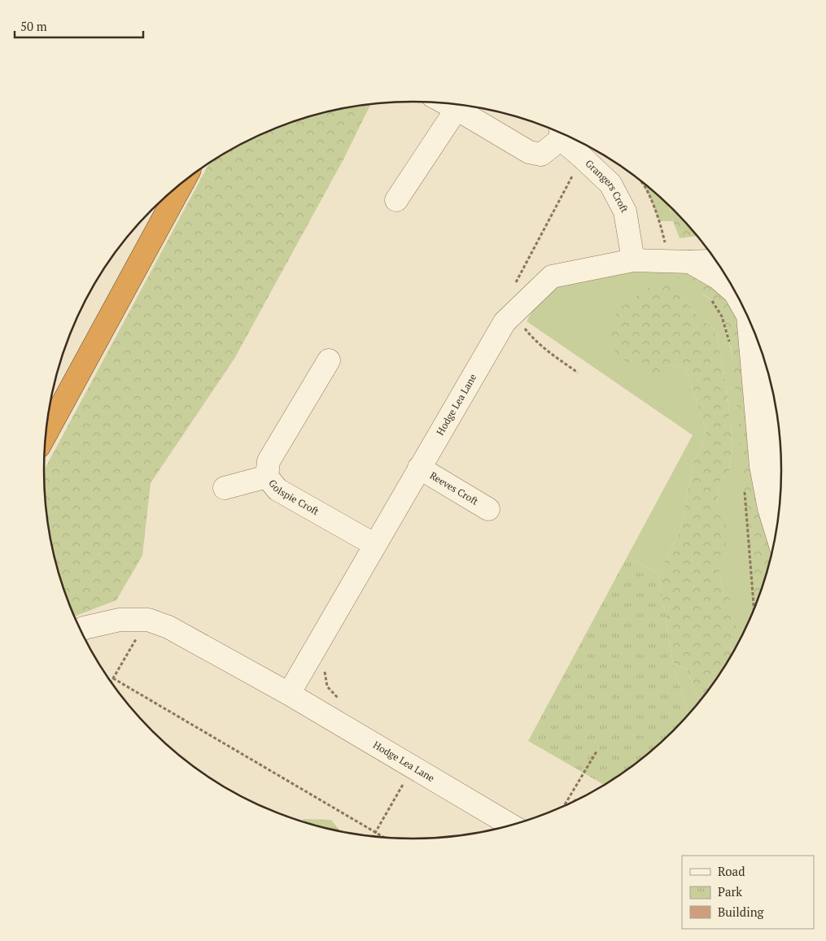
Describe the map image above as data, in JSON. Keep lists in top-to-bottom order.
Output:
{
  "streets": {
    "street": [
      "Grangers Croft",
      "Hodge Lea Lane",
      "Reeves Croft",
      "Golspie Croft"
    ]
  },
  "crossings": [
    ["Grangers Croft", "Hodge Lea Lane"],
    ["Hodge Lea Lane", "Reeves Croft"],
    ["Hodge Lea Lane", "Golspie Croft"]
  ],
  "legend": ["Road", "Park", "Building"],
  "scale_bar": "50 m"
}
